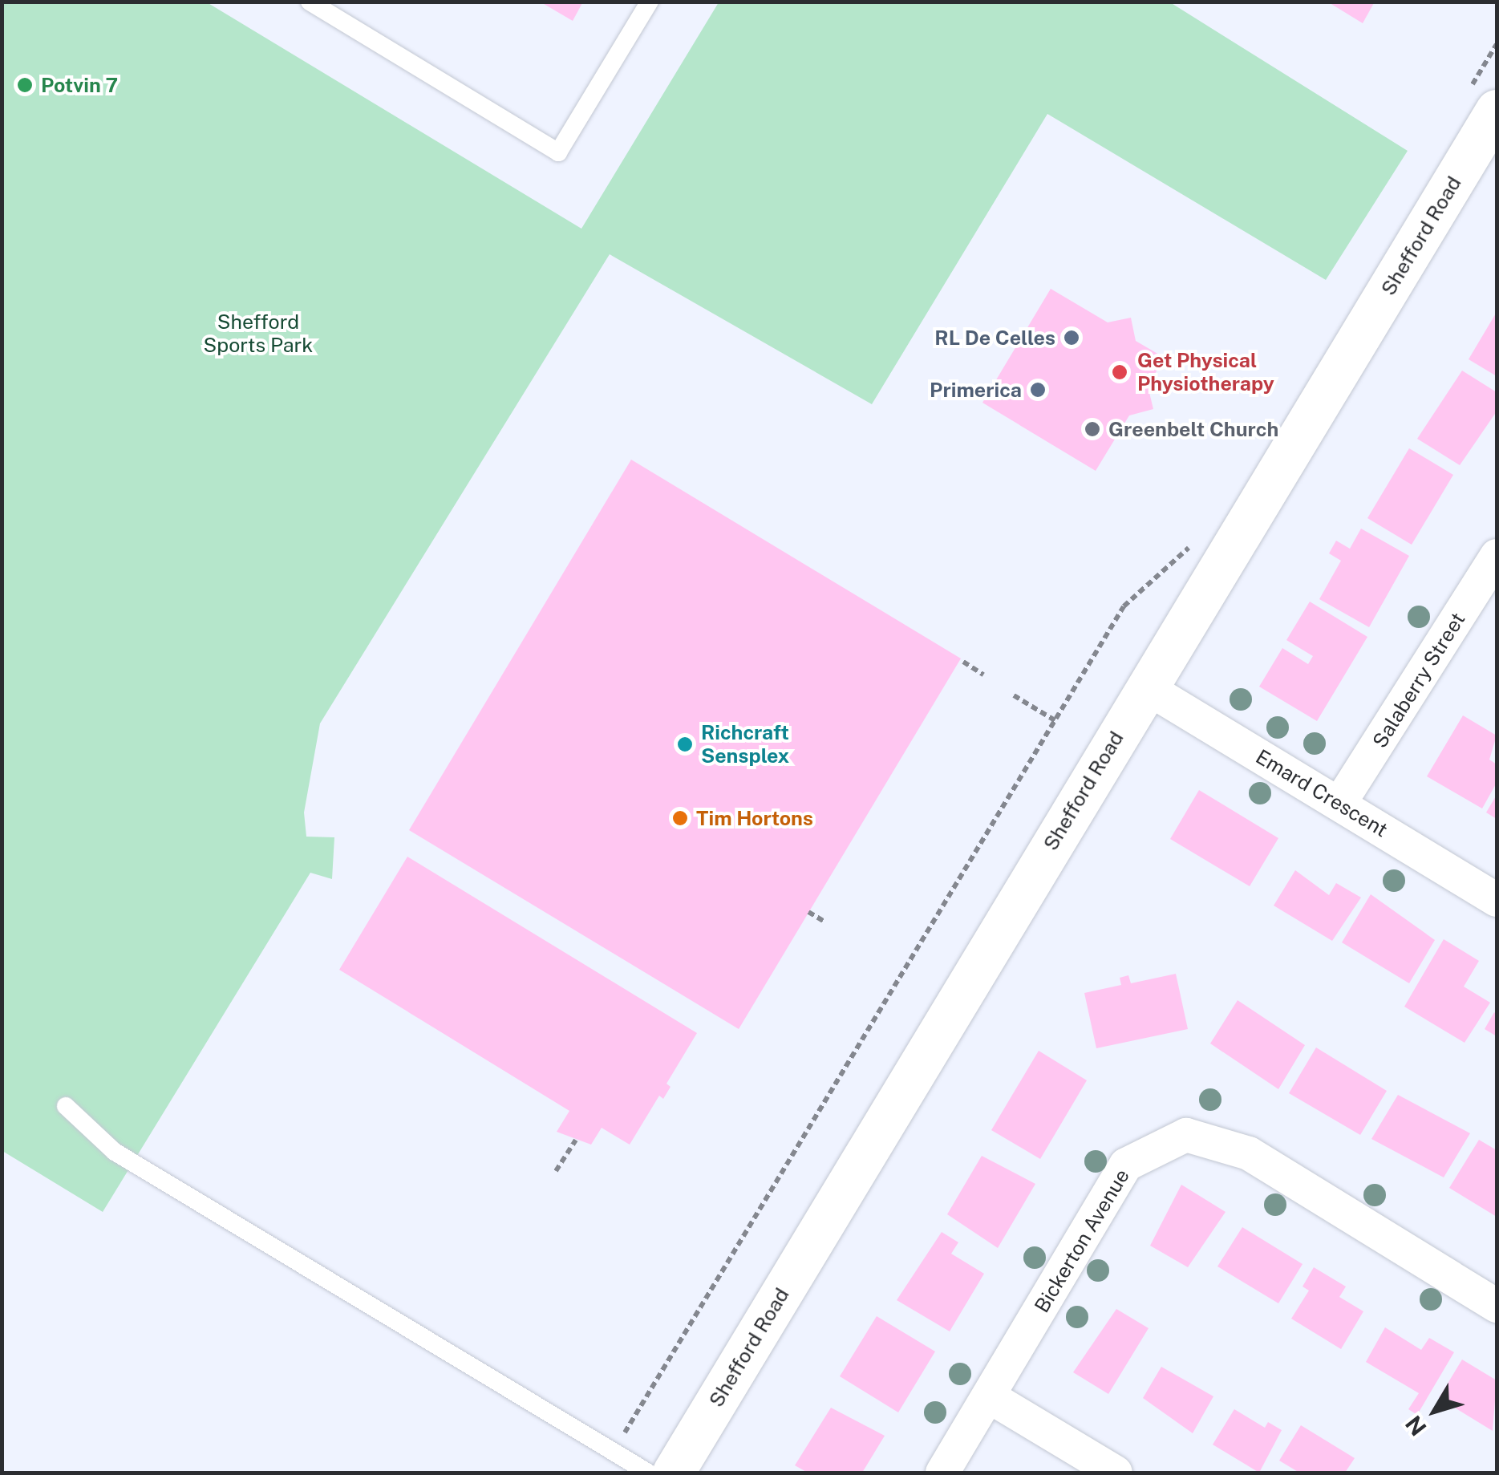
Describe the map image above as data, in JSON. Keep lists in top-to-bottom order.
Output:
{
  "streets": {
    "street": [
      "Shefford Road",
      "Salaberry Street",
      "Emard Crescent",
      "Bickerton Avenue"
    ]
  },
  "crossings": [
    ["Shefford Road", "Emard Crescent"],
    ["Salaberry Street", "Emard Crescent"]
  ],
  "parks": ["Shefford Sports Park"],
  "places": [
    "Potvin 7",
    "RL De Celles",
    "Get Physical Physiotherapy",
    "Primerica",
    "Greenbelt Church",
    "Richcraft Sensplex",
    "Tim Hortons"
  ],
  "north": "bottom left"
}
